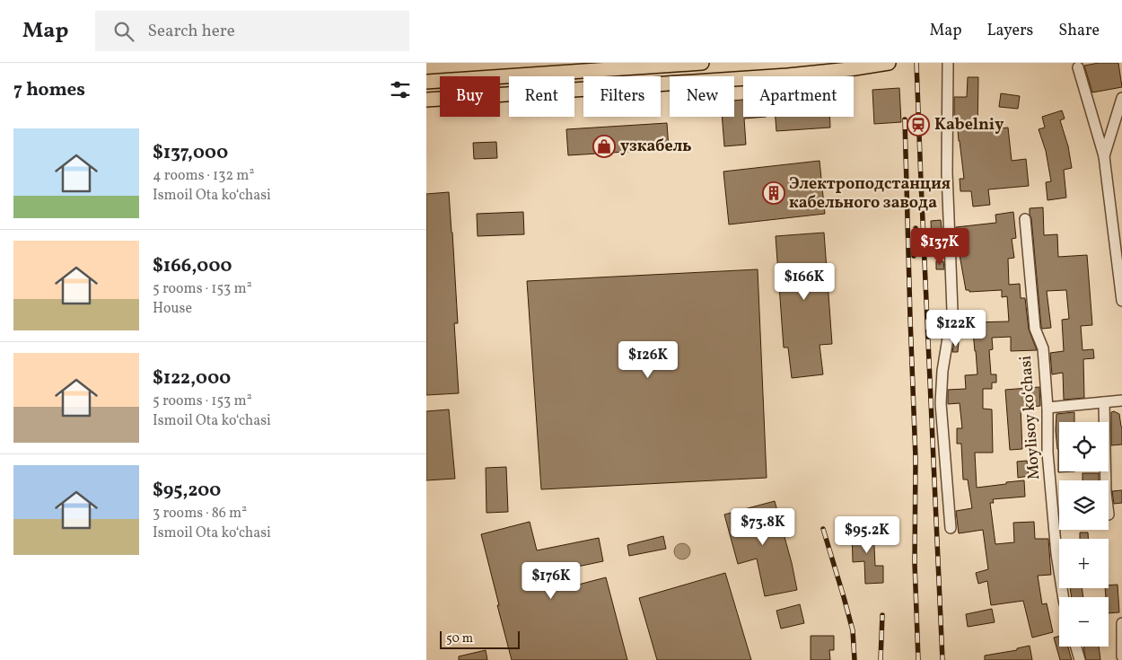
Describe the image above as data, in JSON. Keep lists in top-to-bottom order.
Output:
{
  "streets": {
    "street": ["Moylisoy koʻchasi"]
  },
  "places": {
    "station": ["Kabelniy"],
    "shop": ["узкабель"],
    "building": ["Электроподстанция кабельного завода"]
  },
  "scale_bar": "50 m",
  "page": {
    "header": "Map",
    "search": "Search here",
    "nav": ["Map", "Layers", "Share"],
    "heading": "7 homes",
    "chip": [
      "Buy",
      "Rent",
      "Filters",
      "New",
      "Apartment"
    ],
    "list": [
      {
        "name": "$137,000",
        "note": "4 rooms · 132 m² · Ismoil Ota koʻchasi"
      },
      {
        "name": "$166,000",
        "note": "5 rooms · 153 m² · House"
      },
      {
        "name": "$122,000",
        "note": "5 rooms · 153 m² · Ismoil Ota koʻchasi"
      },
      {
        "name": "$95,200",
        "note": "3 rooms · 86 m² · Ismoil Ota koʻchasi"
      }
    ],
    "price": [
      "$137K",
      "$166K",
      "$122K",
      "$126K",
      "$73.8K",
      "$95.2K",
      "$176K"
    ],
    "map_buttons": ["+", "−"],
    "scale": "50 m"
  }
}
